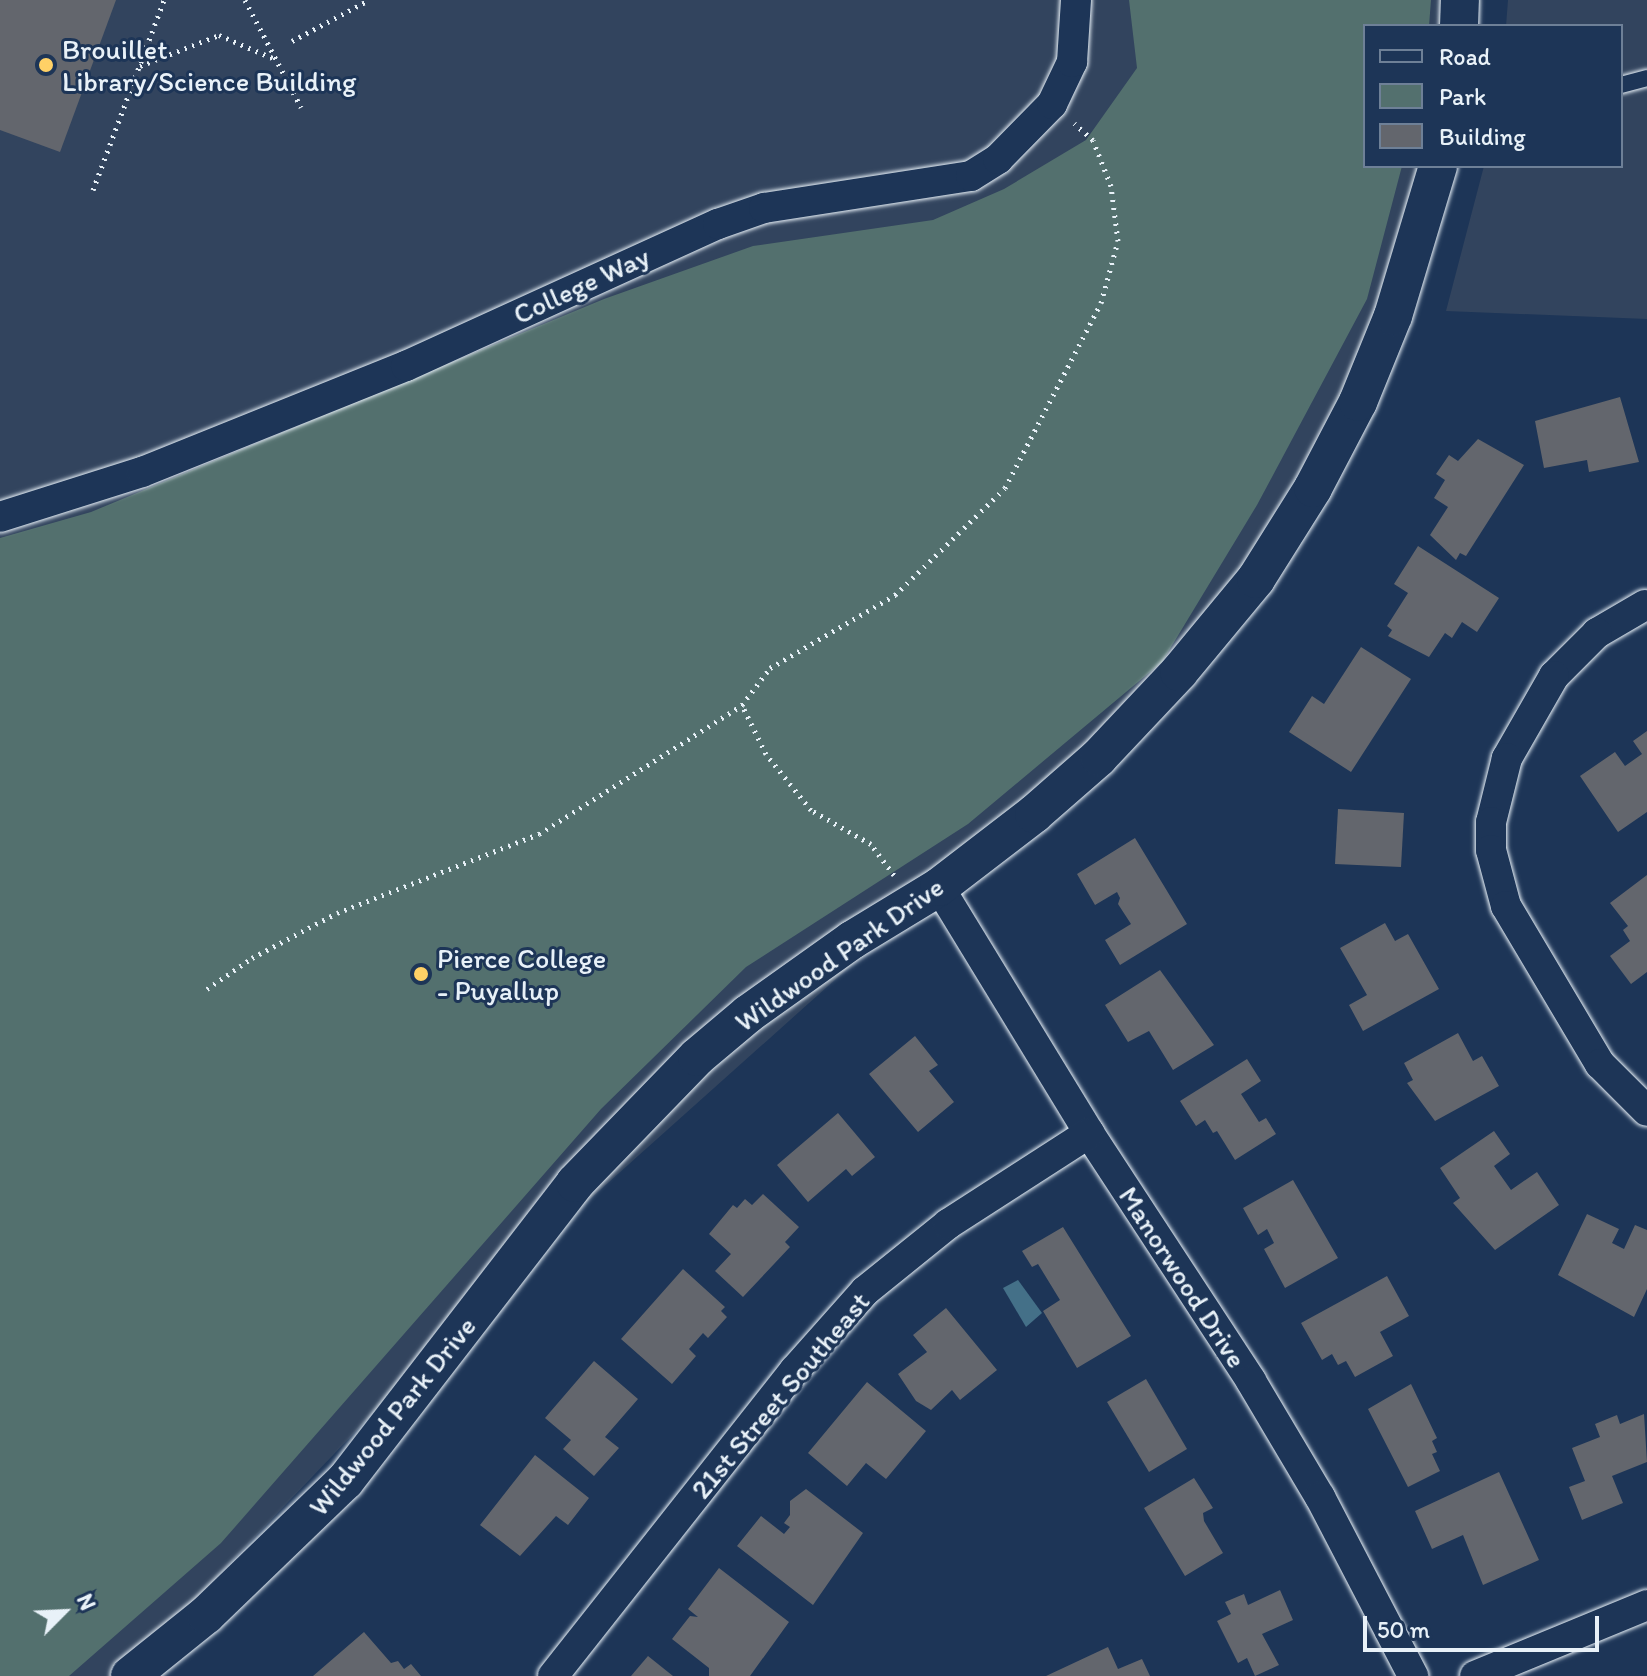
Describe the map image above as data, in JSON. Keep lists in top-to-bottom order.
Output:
{
  "streets": {
    "street": [
      "College Way",
      "Wildwood Park Drive",
      "Manorwood Drive",
      "21st Street Southeast"
    ]
  },
  "crossings": [
    ["Wildwood Park Drive", "Manorwood Drive"],
    ["Manorwood Drive", "21st Street Southeast"]
  ],
  "places": ["Brouillet Library/Science Building", "Pierce College - Puyallup"],
  "legend": ["Road", "Park", "Building"],
  "scale_bar": "50 m",
  "north": "top right"
}
